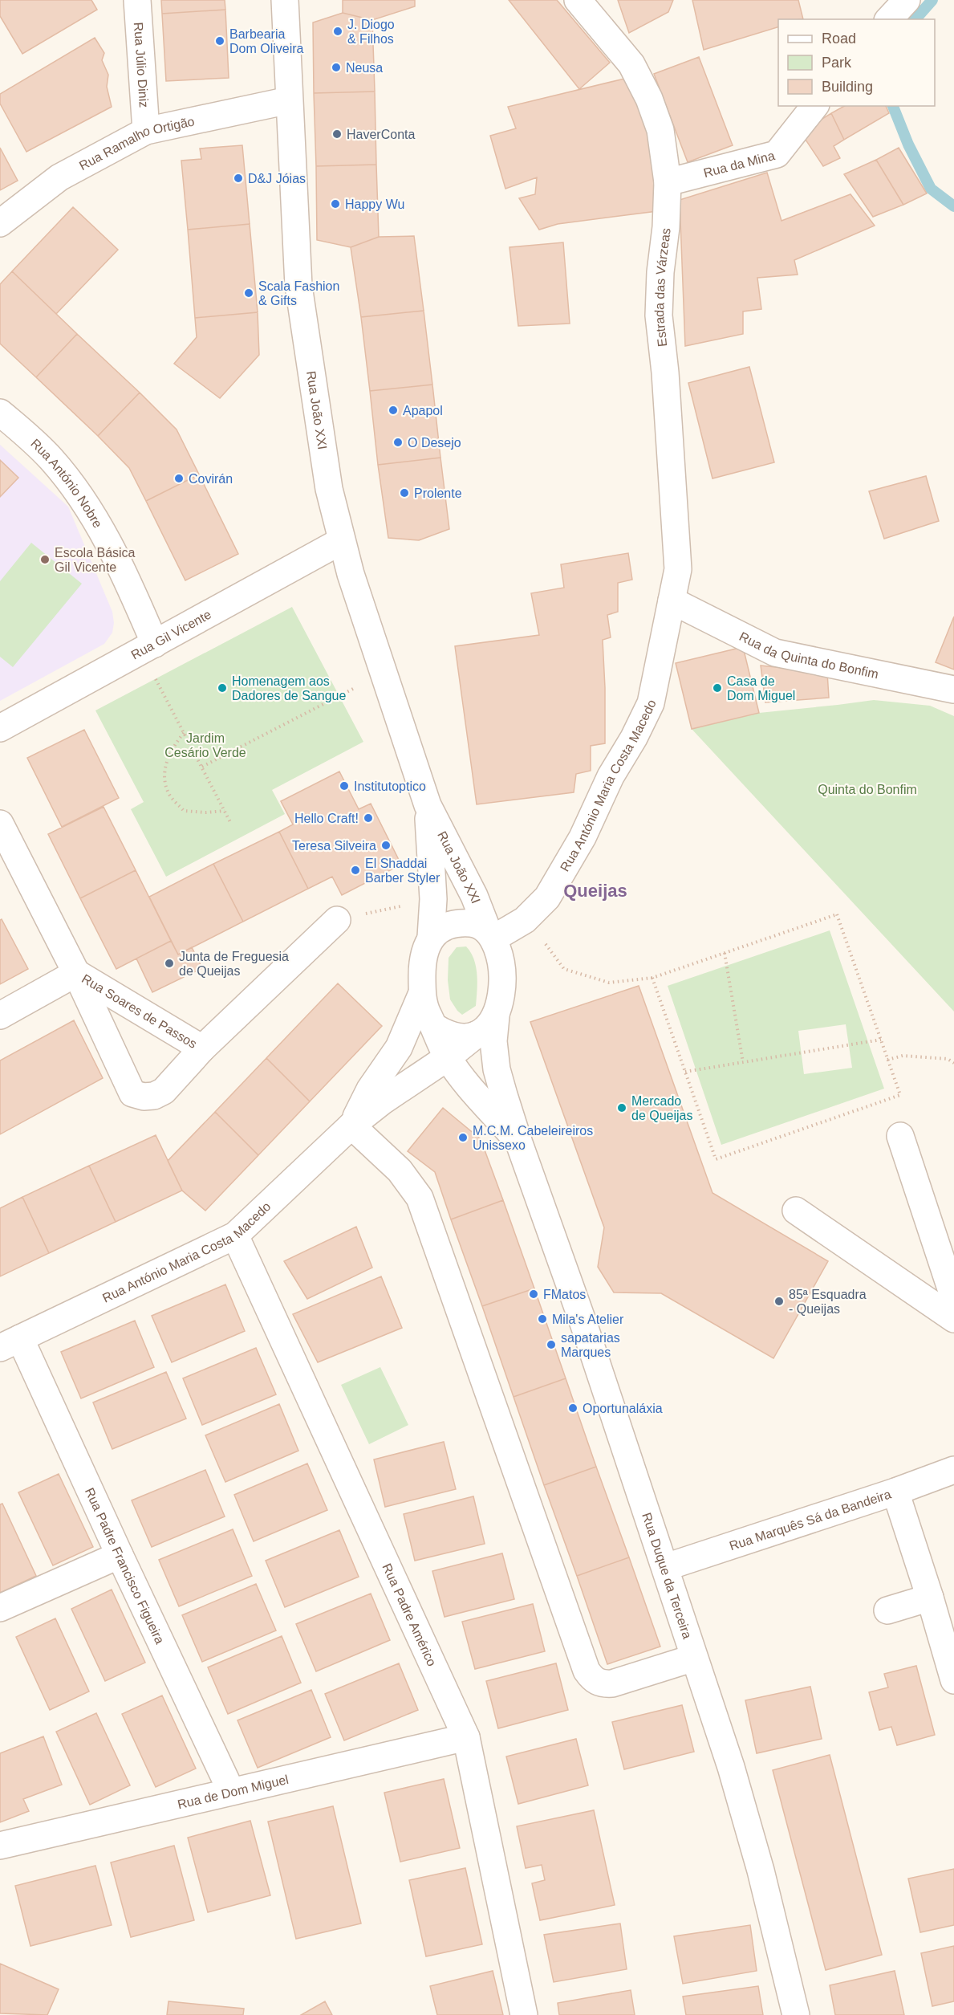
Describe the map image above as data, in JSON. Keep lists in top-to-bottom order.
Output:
{
  "streets": {
    "street": [
      "Rua Júlio Diniz",
      "Rua Ramalho Ortigão",
      "Rua da Mina",
      "Estrada das Várzeas",
      "Rua João XXI",
      "Rua António Nobre",
      "Rua Gil Vicente",
      "Rua da Quinta do Bonfim",
      "Rua António Maria Costa Macedo",
      "Rua Soares de Passos",
      "Rua Marquês Sá da Bandeira",
      "Rua Padre Francisco Figueira",
      "Rua Duque da Terceira",
      "Rua Padre Américo",
      "Rua de Dom Miguel"
    ]
  },
  "crossings": [
    ["Rua Júlio Diniz", "Rua Ramalho Ortigão"],
    ["Rua Ramalho Ortigão", "Rua João XXI"],
    ["Rua da Mina", "Estrada das Várzeas"],
    ["Estrada das Várzeas", "Rua da Quinta do Bonfim"],
    ["Estrada das Várzeas", "Rua António Maria Costa Macedo"],
    ["Rua João XXI", "Rua Gil Vicente"],
    ["Rua João XXI", "Rua António Maria Costa Macedo"],
    ["Rua João XXI", "Rua Duque da Terceira"],
    ["Rua António Nobre", "Rua Gil Vicente"],
    ["Rua da Quinta do Bonfim", "Rua António Maria Costa Macedo"],
    ["Rua António Maria Costa Macedo", "Rua Padre Francisco Figueira"],
    ["Rua António Maria Costa Macedo", "Rua Duque da Terceira"],
    ["Rua António Maria Costa Macedo", "Rua Padre Américo"],
    ["Rua Marquês Sá da Bandeira", "Rua Duque da Terceira"],
    ["Rua Padre Francisco Figueira", "Rua de Dom Miguel"],
    ["Rua Padre Américo", "Rua de Dom Miguel"]
  ],
  "districts": ["Queijas"],
  "parks": ["Jardim Cesário Verde", "Quinta do Bonfim"],
  "places": [
    "J. Diogo & Filhos",
    "Barbearia Dom Oliveira",
    "Neusa",
    "HaverConta",
    "D&J Jóias",
    "Happy Wu",
    "Scala Fashion & Gifts",
    "Apapol",
    "O Desejo",
    "Covirán",
    "Prolente",
    "Escola Básica Gil Vicente",
    "Homenagem aos Dadores de Sangue",
    "Casa de Dom Miguel",
    "Institutoptico",
    "Hello Craft!",
    "Teresa Silveira",
    "El Shaddai Barber Styler",
    "Junta de Freguesia de Queijas",
    "Mercado de Queijas",
    "M.C.M. Cabeleireiros Unissexo",
    "FMatos",
    "85ª Esquadra - Queijas",
    "Mila's Atelier",
    "sapatarias Marques",
    "Oportunaláxia"
  ],
  "legend": ["Road", "Park", "Building"]
}
